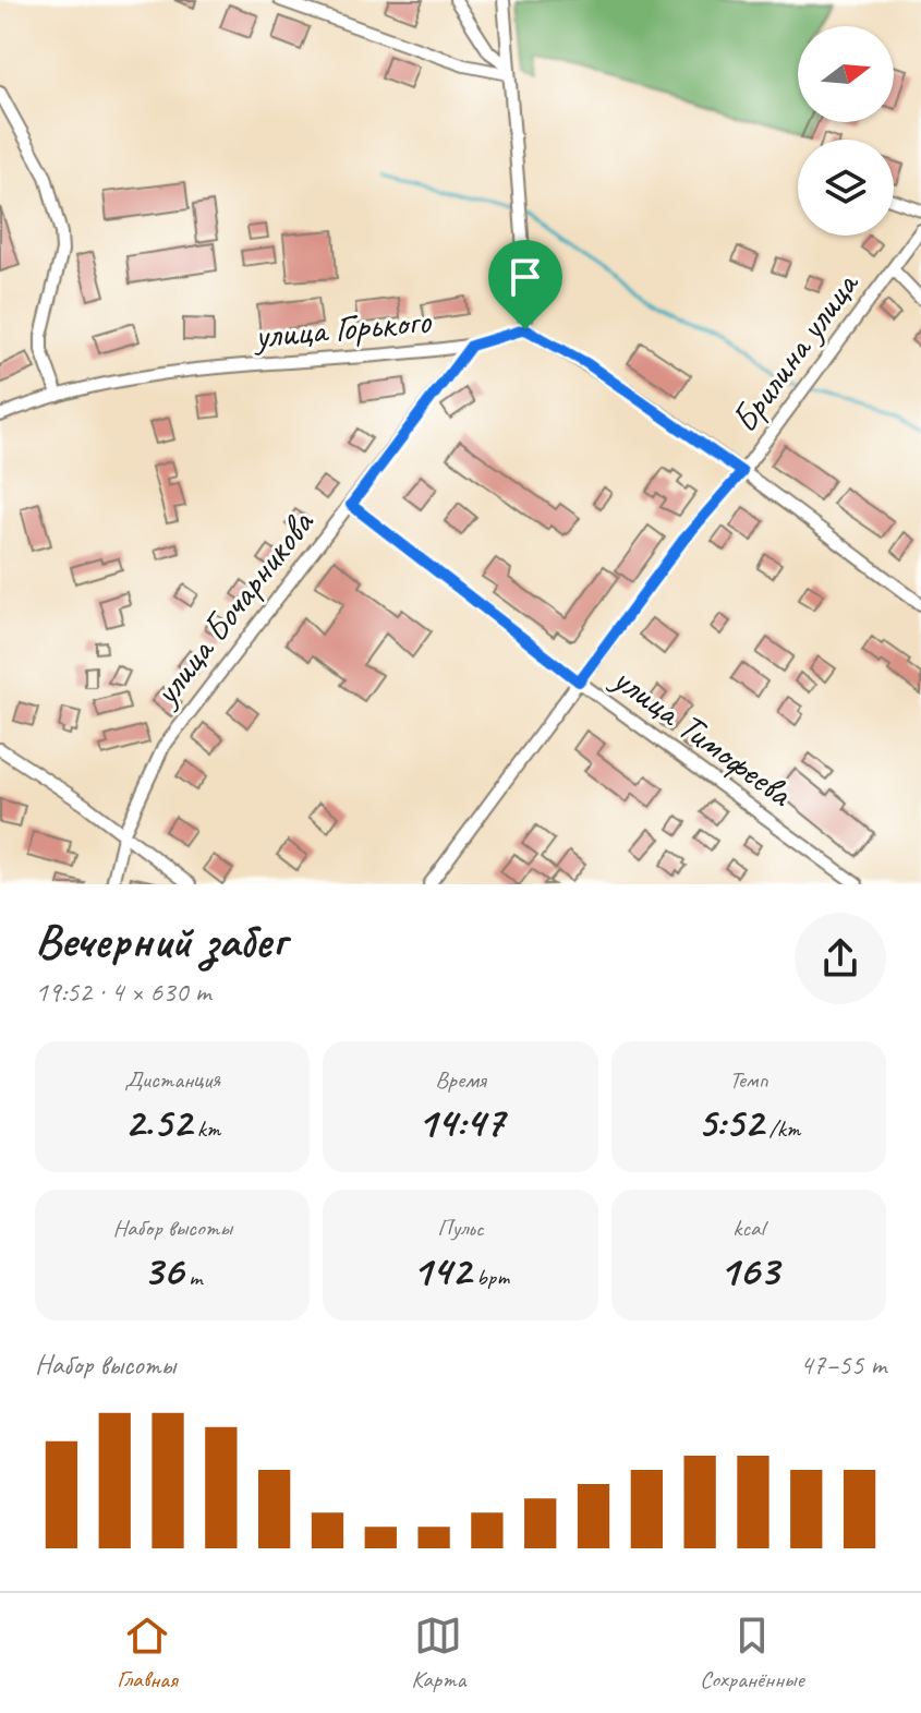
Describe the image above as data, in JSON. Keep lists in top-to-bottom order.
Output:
{
  "streets": {
    "street": [
      "улица Горького",
      "Брилина улица",
      "улица Бочарникова",
      "улица Тимофеева"
    ]
  },
  "crossings": [
    ["улица Горького", "улица Бочарникова"],
    ["Брилина улица", "улица Тимофеева"],
    ["улица Бочарникова", "улица Тимофеева"]
  ],
  "north": "right",
  "page": {
    "heading": ["Вечерний забег", "19:52 · 4 × 630 m"],
    "stats": [
      ["Дистанция", "2.52 km"],
      ["Время", "14:47"],
      ["Темп", "5:52 /km"],
      ["Набор высоты", "36 m"],
      ["Пульс", "142 bpm"],
      ["kcal", "163"]
    ],
    "chart": ["Набор высоты", "47–55 m"],
    "tabs": ["Главная", "Карта", "Сохранённые"]
  }
}
